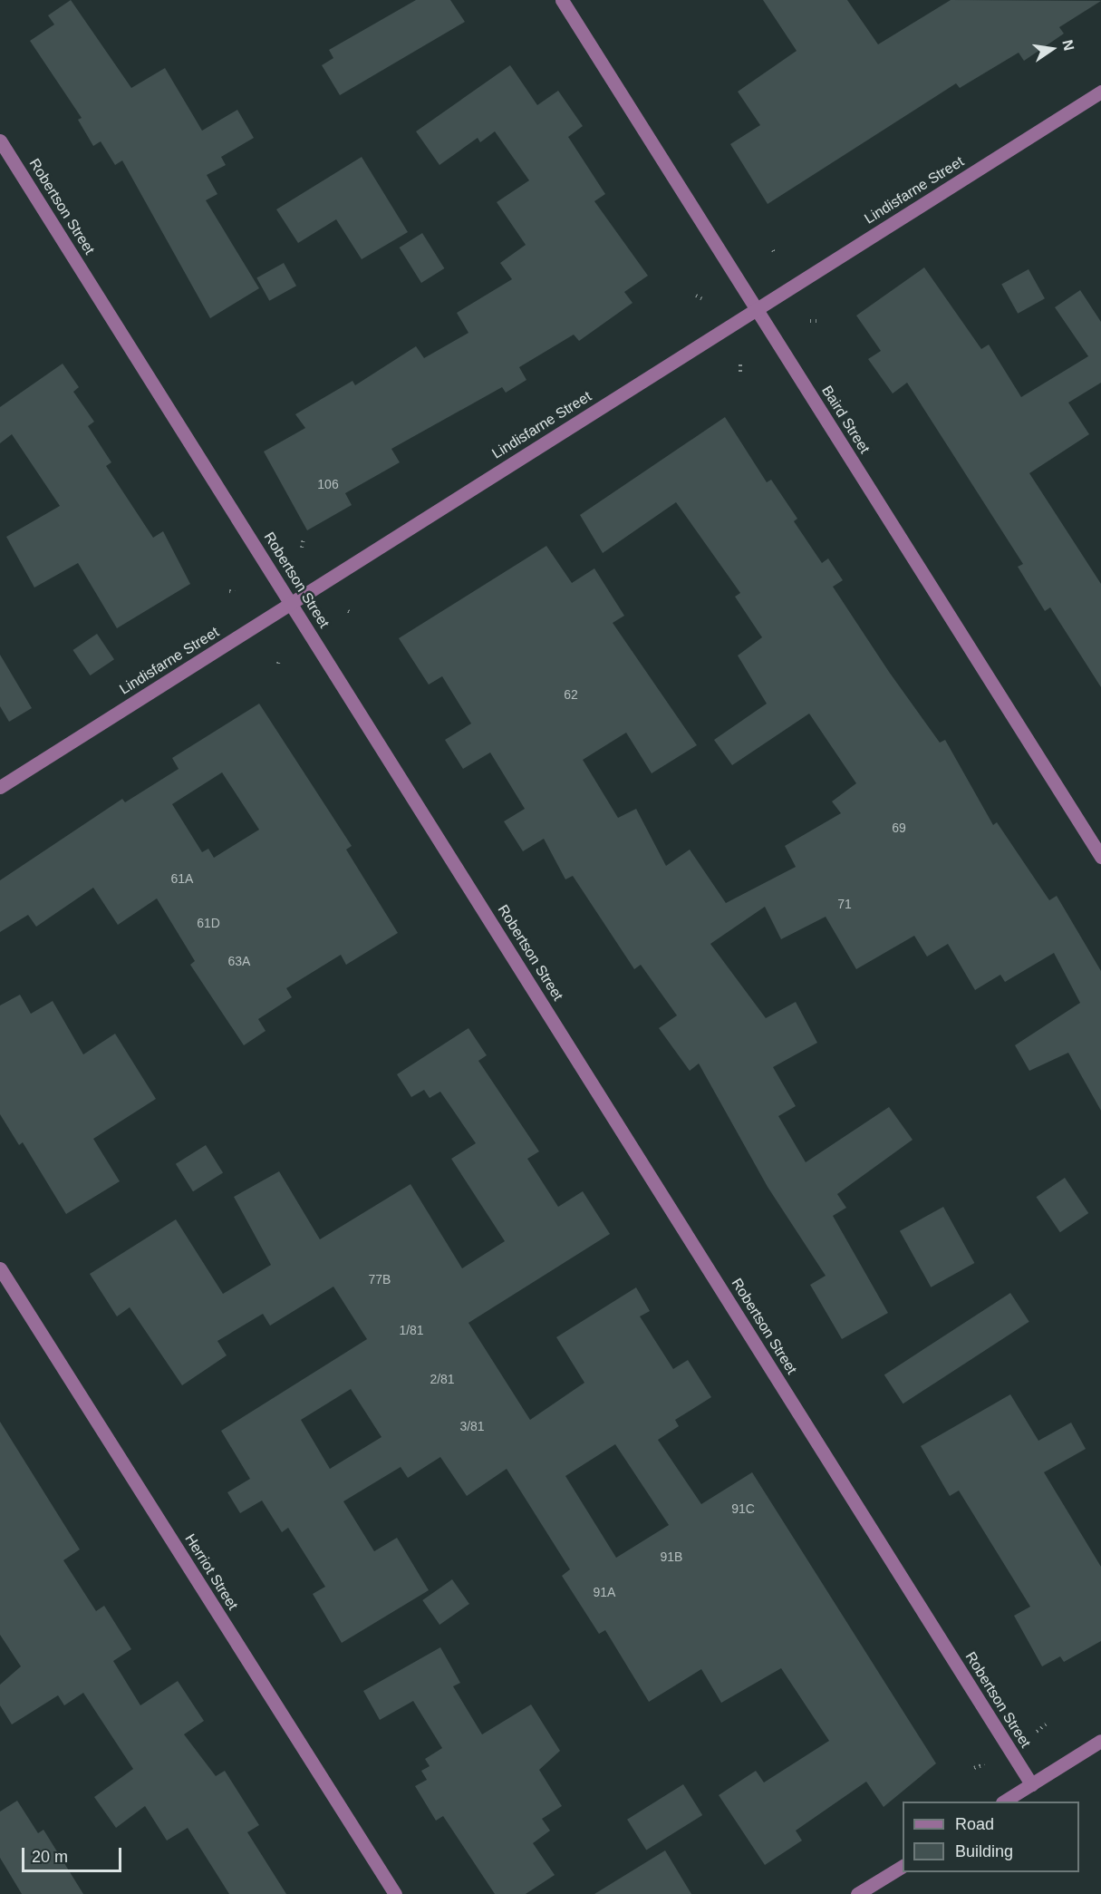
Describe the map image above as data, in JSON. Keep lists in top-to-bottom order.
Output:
{
  "streets": {
    "street": [
      "Lindisfarne Street",
      "Robertson Street",
      "Baird Street",
      "Herriot Street"
    ]
  },
  "crossings": [
    ["Lindisfarne Street", "Robertson Street"],
    ["Lindisfarne Street", "Baird Street"]
  ],
  "house_numbers": [
    "106",
    "62",
    "69",
    "61A",
    "71",
    "61D",
    "63A",
    "77B",
    "1/81",
    "2/81",
    "3/81",
    "91C",
    "91B",
    "91A"
  ],
  "legend": ["Road", "Building"],
  "scale_bar": "20 m",
  "north": "right"
}
